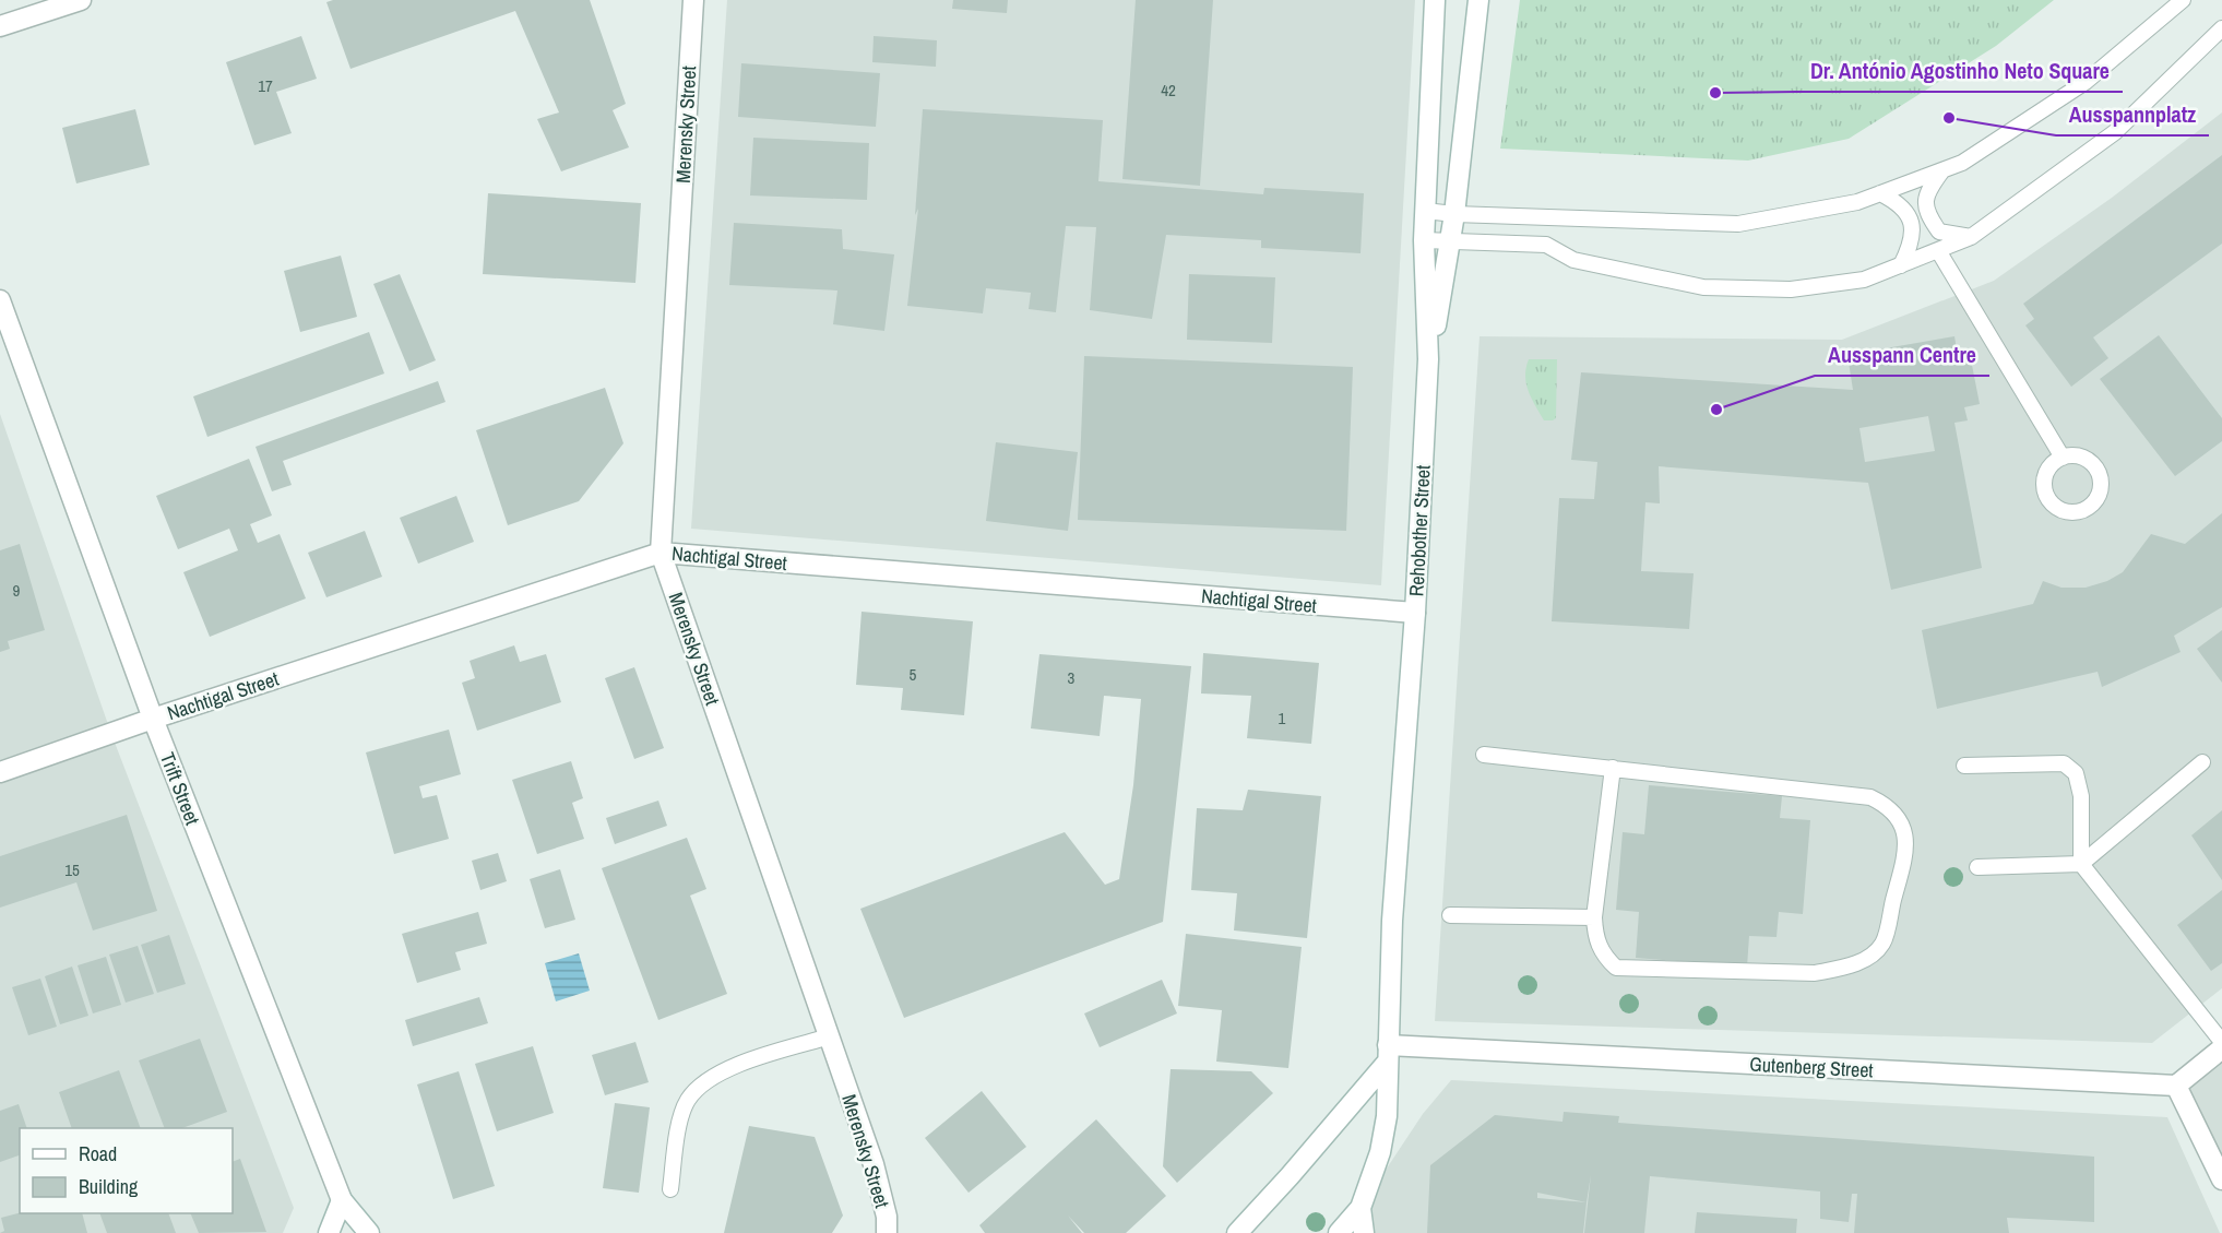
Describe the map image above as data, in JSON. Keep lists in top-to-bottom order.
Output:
{
  "streets": {
    "street": [
      "Merensky Street",
      "Rehobother Street",
      "Nachtigal Street",
      "Trift Street",
      "Gutenberg Street"
    ]
  },
  "crossings": [
    ["Merensky Street", "Nachtigal Street"],
    ["Rehobother Street", "Nachtigal Street"],
    ["Rehobother Street", "Gutenberg Street"],
    ["Nachtigal Street", "Trift Street"]
  ],
  "places": ["Dr. António Agostinho Neto Square", "Ausspannplatz", "Ausspann Centre"],
  "house_numbers": [
    "17",
    "42",
    "9",
    "5",
    "3",
    "1",
    "15"
  ],
  "legend": ["Road", "Building"]
}
